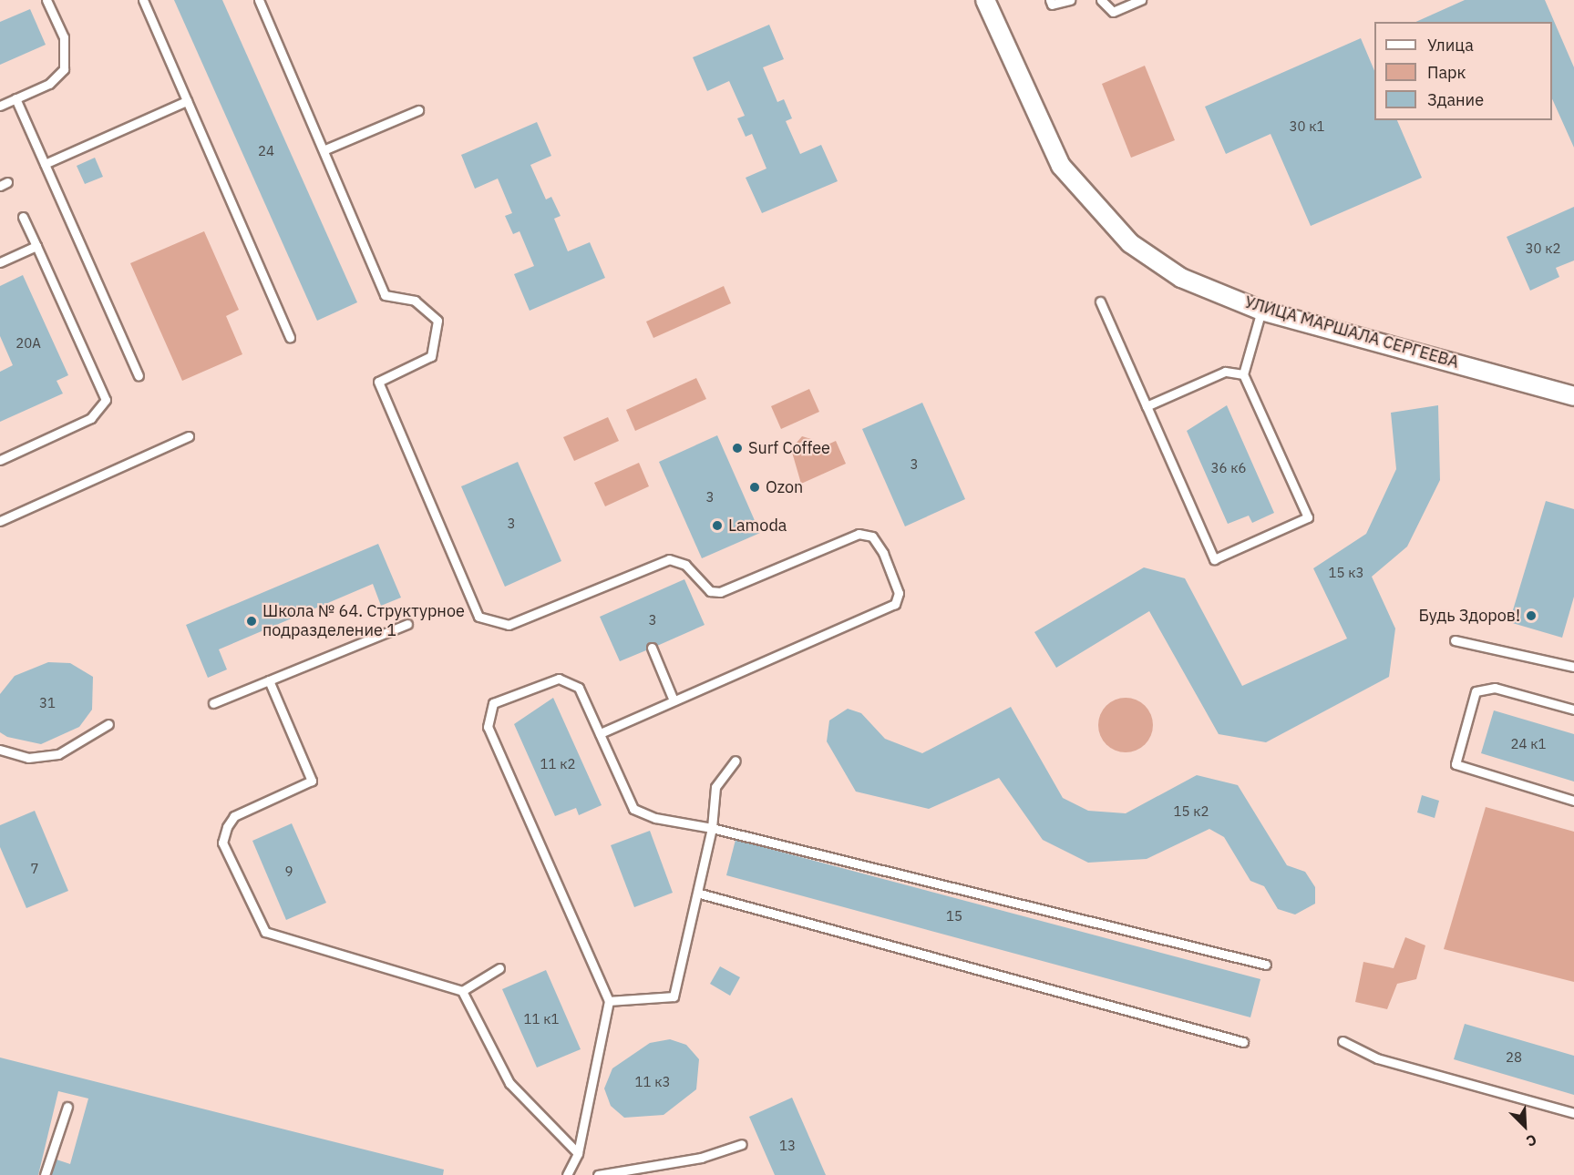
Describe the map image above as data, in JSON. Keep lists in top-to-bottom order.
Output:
{
  "streets": {
    "street": ["УЛИЦА МАРШАЛА СЕРГЕЕВА"]
  },
  "places": [
    "Surf Coffee",
    "Ozon",
    "Lamoda",
    "Будь Здоров!",
    "Школа № 64. Структурное подразделение 1"
  ],
  "house_numbers": [
    "30 к1",
    "24",
    "30 к2",
    "20А",
    "3",
    "36 к6",
    "3",
    "3",
    "15 к3",
    "3",
    "31",
    "24 к1",
    "11 к2",
    "15 к2",
    "7",
    "9",
    "15",
    "11 к1",
    "28",
    "11 к3",
    "13"
  ],
  "legend": ["Улица", "Парк", "Здание"],
  "north": "bottom right"
}
